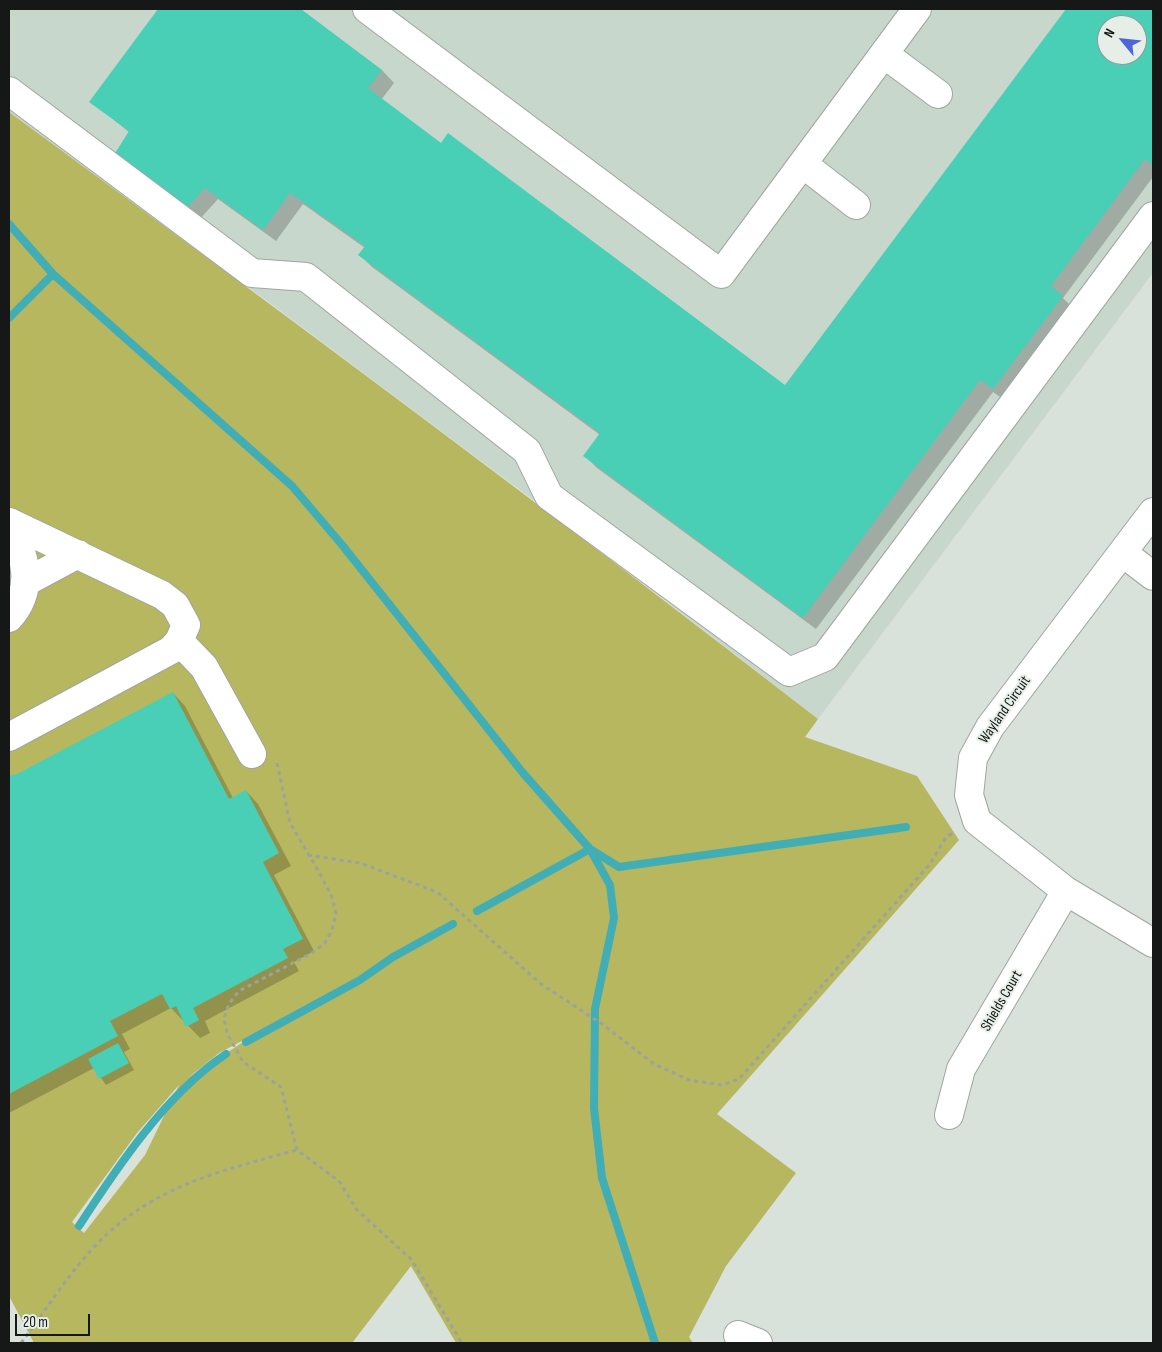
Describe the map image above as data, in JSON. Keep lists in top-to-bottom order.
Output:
{
  "streets": {
    "street": ["Wayland Circuit", "Shields Court"]
  },
  "scale_bar": "20 m",
  "north": "top left"
}
